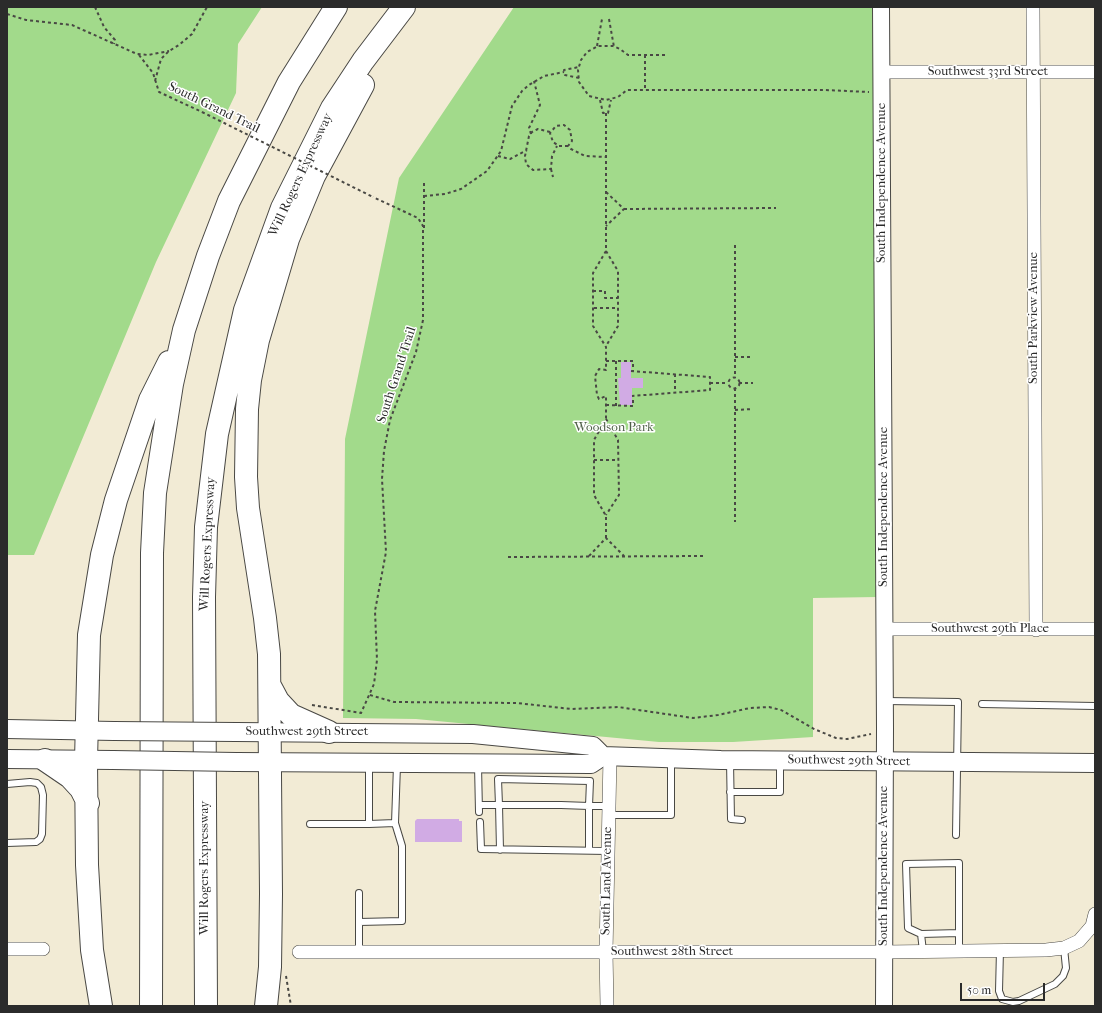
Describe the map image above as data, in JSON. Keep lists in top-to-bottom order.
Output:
{
  "streets": {
    "highway": ["Will Rogers Expressway"],
    "main road": ["Southwest 29th Street"],
    "street": [
      "Southwest 33rd Street",
      "South Independence Avenue",
      "South Parkview Avenue",
      "Southwest 29th Place",
      "South Land Avenue",
      "Southwest 28th Street"
    ],
    "path": ["South Grand Trail"]
  },
  "crossings": [
    ["Southwest 33rd Street", "South Independence Avenue"],
    ["Southwest 33rd Street", "South Parkview Avenue"],
    ["South Independence Avenue", "Southwest 29th Place"],
    ["South Independence Avenue", "Southwest 29th Street"],
    ["South Independence Avenue", "Southwest 28th Street"],
    ["South Parkview Avenue", "Southwest 29th Place"],
    ["Southwest 29th Street", "South Land Avenue"],
    ["South Land Avenue", "Southwest 28th Street"]
  ],
  "parks": ["Woodson Park"],
  "scale_bar": "50 m"
}
